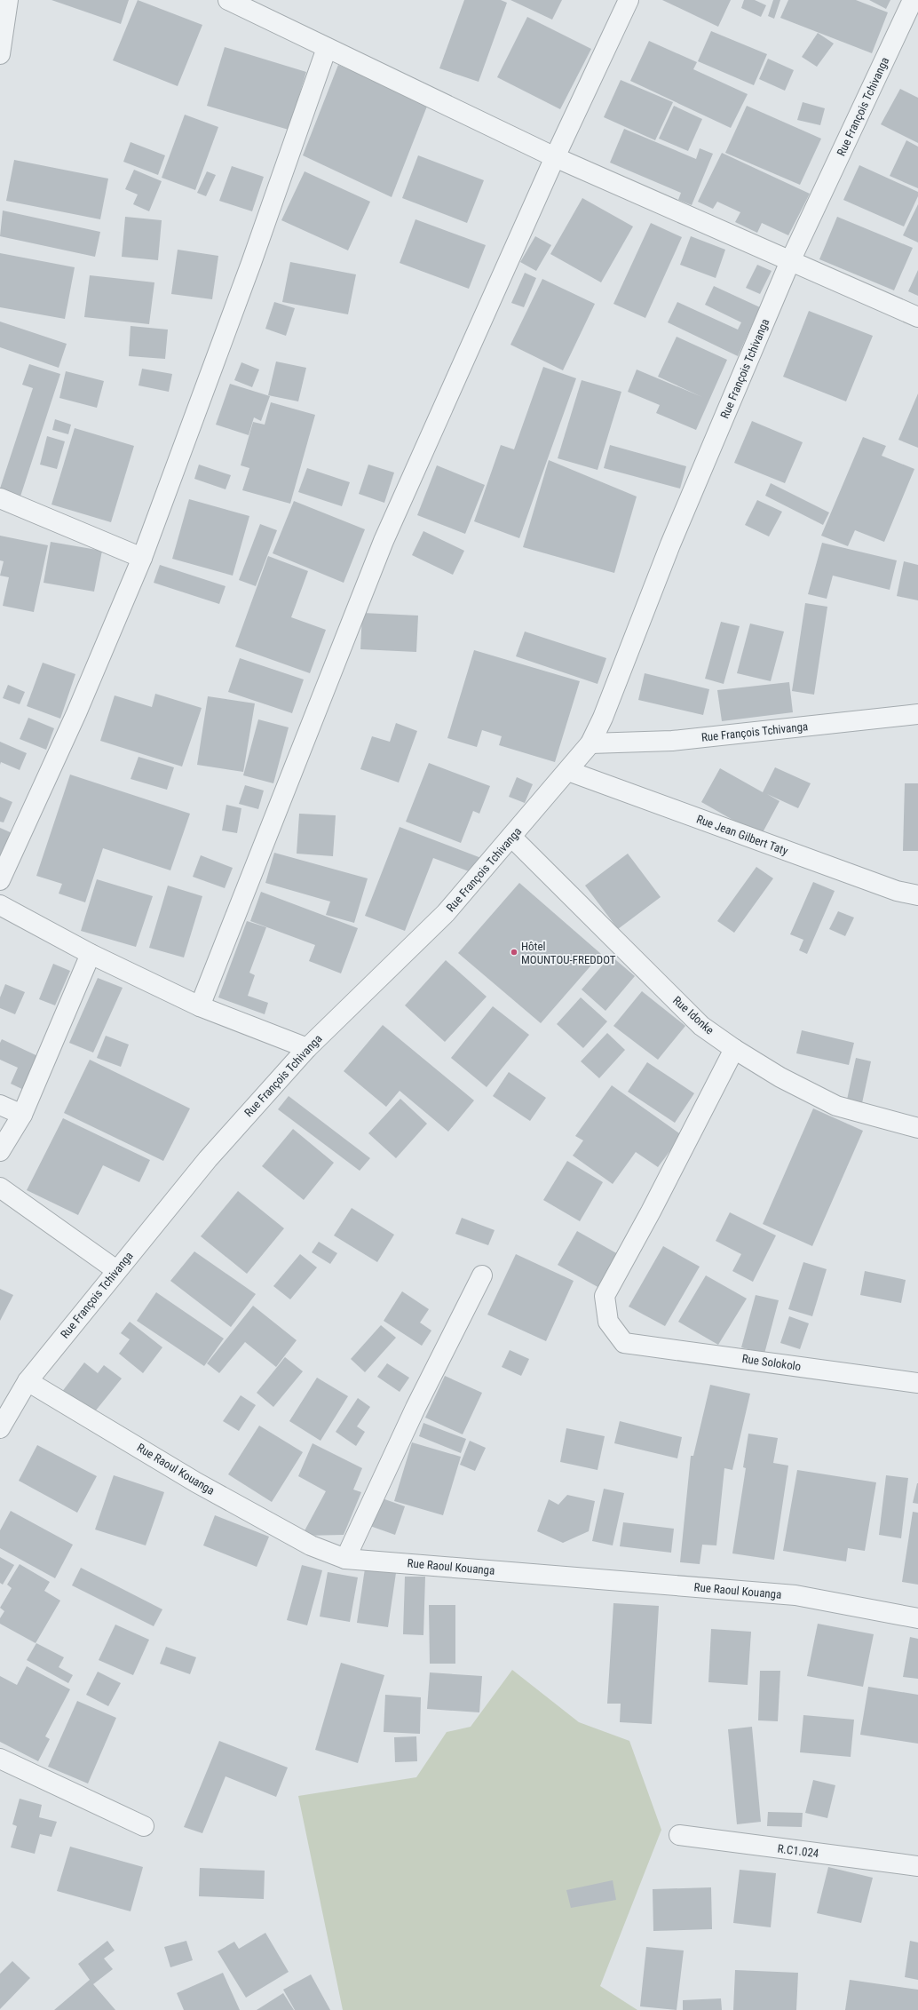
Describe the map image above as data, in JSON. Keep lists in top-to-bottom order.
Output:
{
  "streets": {
    "street": [
      "Rue François Tchivanga",
      "Rue Jean Gilbert Taty",
      "Rue Idonke",
      "Rue Solokolo",
      "Rue Raoul Kouanga",
      "R.C1.024"
    ]
  },
  "crossings": [
    ["Rue François Tchivanga", "Rue Jean Gilbert Taty"],
    ["Rue François Tchivanga", "Rue Idonke"],
    ["Rue François Tchivanga", "Rue Raoul Kouanga"],
    ["Rue Idonke", "Rue Solokolo"]
  ],
  "places": ["Hôtel MOUNTOU-FREDDOT"]
}
